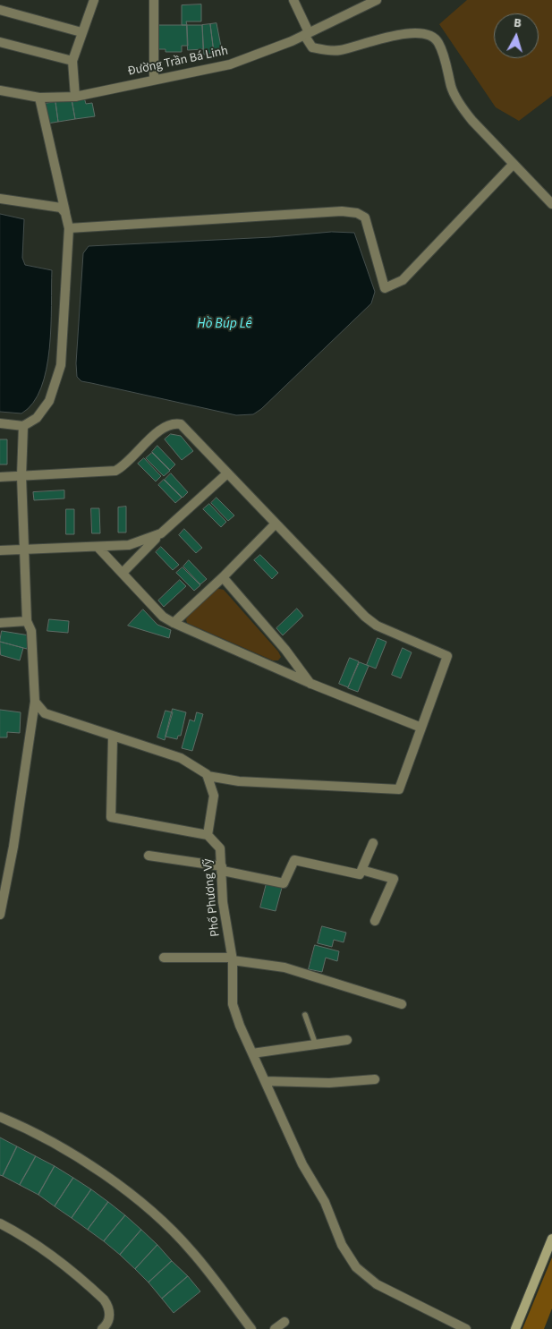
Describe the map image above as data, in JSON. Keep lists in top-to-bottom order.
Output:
{
  "streets": {
    "street": ["Đường Trần Bá Linh", "Phố Phương Vỹ"]
  },
  "water": ["Hồ Búp Lê"],
  "north": "top"
}
